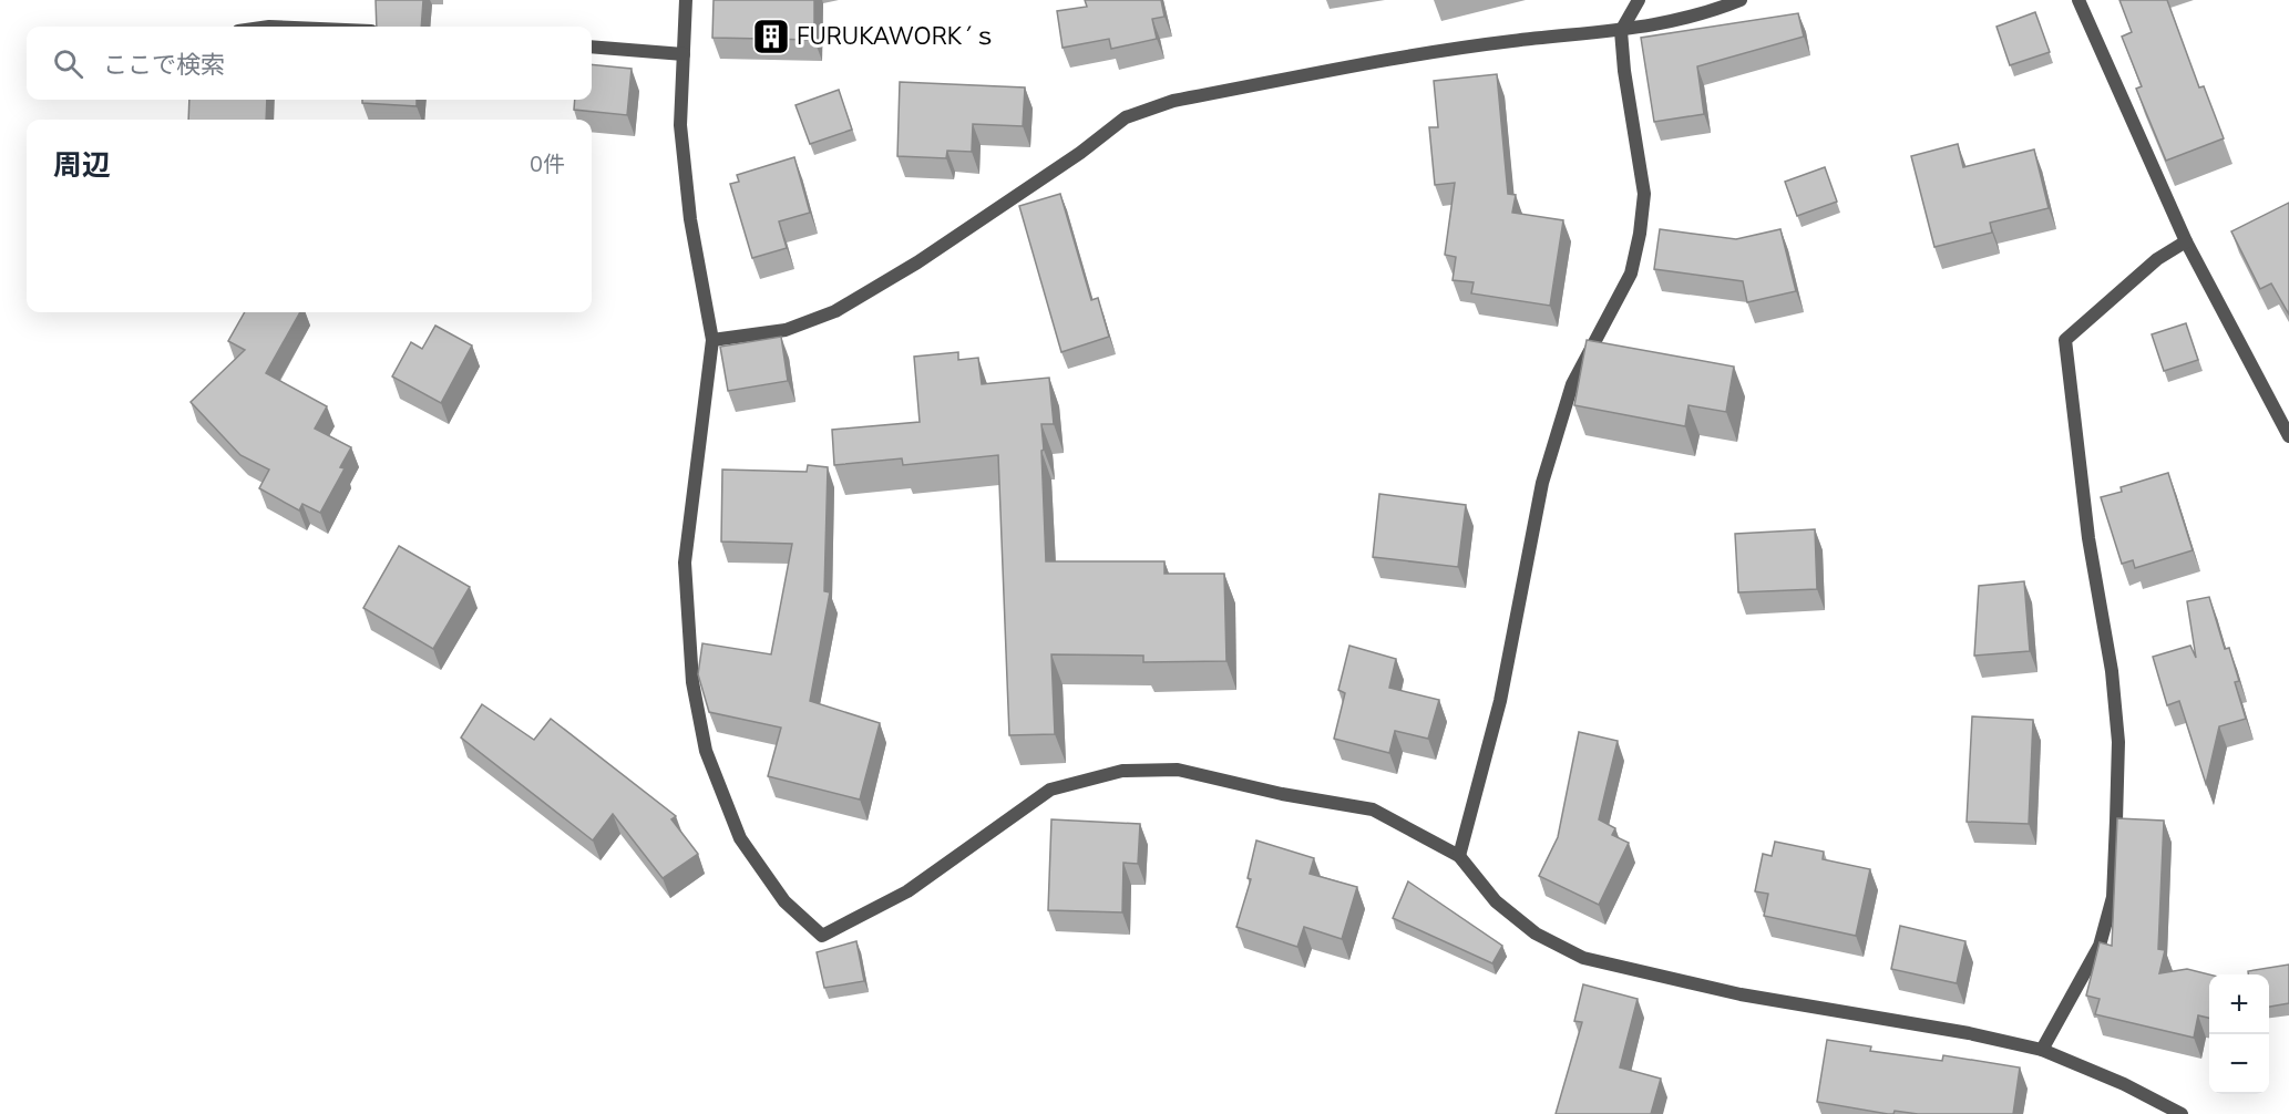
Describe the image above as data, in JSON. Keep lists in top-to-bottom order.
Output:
{
  "places": {
    "building": ["FURUKAWORK´ｓ"]
  },
  "page": {
    "search": "ここで検索",
    "heading": ["周辺", "0件"],
    "map_buttons": ["+", "−"]
  }
}
